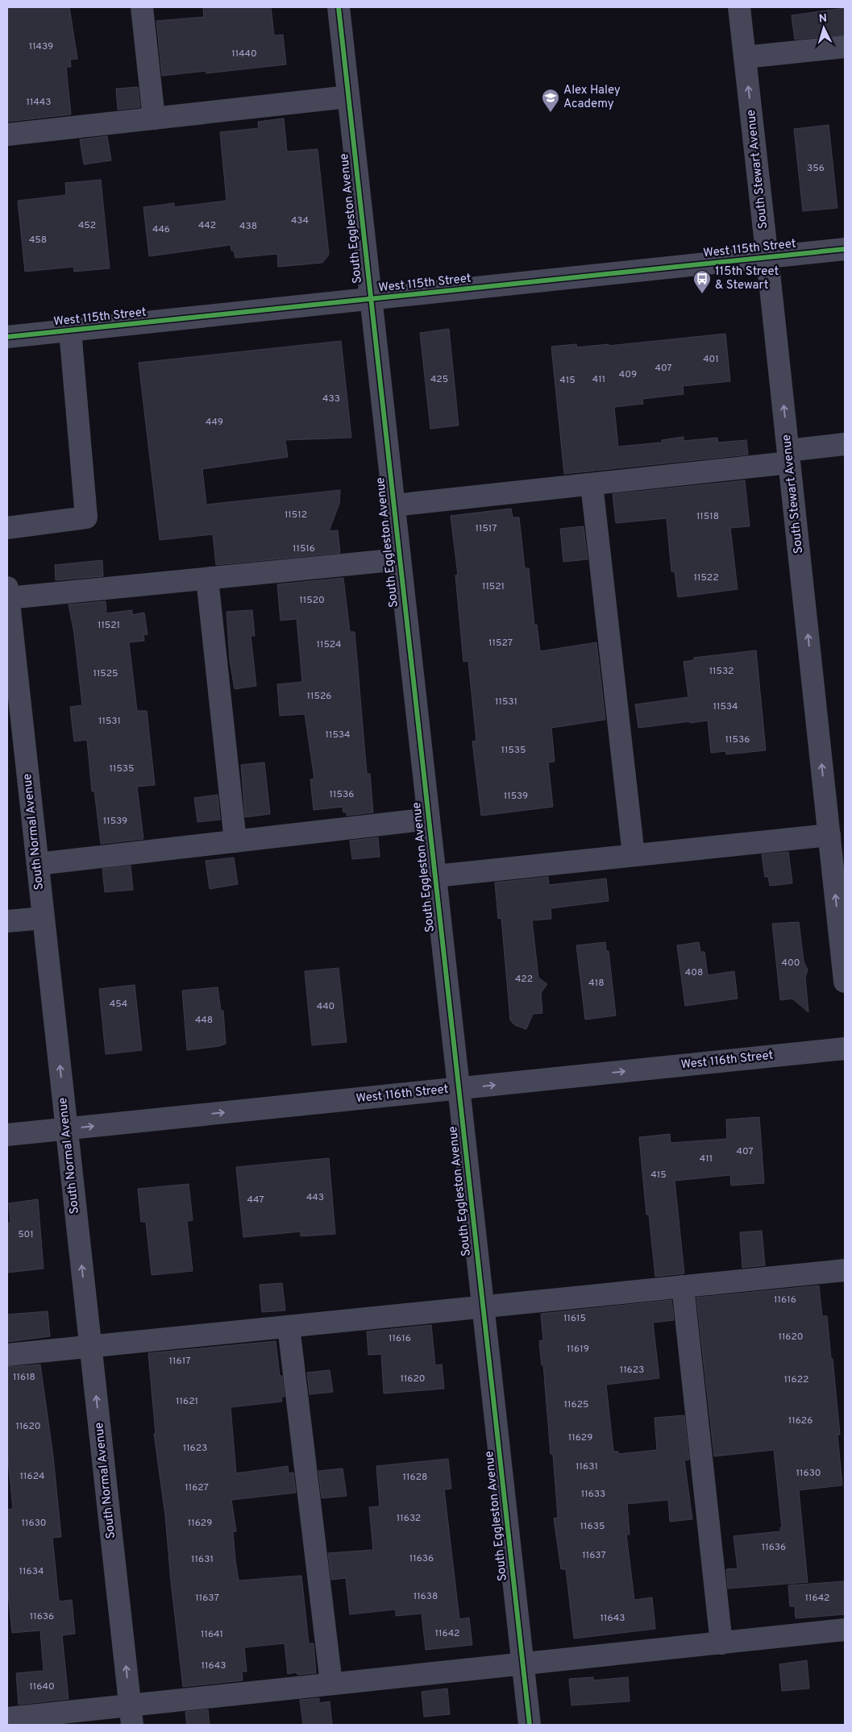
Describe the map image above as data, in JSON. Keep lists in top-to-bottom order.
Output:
{
  "streets": {
    "street": [
      "South Stewart Avenue",
      "South Eggleston Avenue",
      "West 115th Street",
      "South Normal Avenue",
      "West 116th Street"
    ]
  },
  "crossings": [
    ["South Stewart Avenue", "West 115th Street"],
    ["South Eggleston Avenue", "West 115th Street"],
    ["South Eggleston Avenue", "West 116th Street"],
    ["South Normal Avenue", "West 116th Street"]
  ],
  "one_way": ["South Stewart Avenue", "South Normal Avenue", "West 116th Street"],
  "places": {
    "school or university": ["Alex Haley Academy"],
    "bus stop": ["115th Street & Stewart"]
  },
  "house_numbers": [
    "11439",
    "11440",
    "11443",
    "356",
    "434",
    "452",
    "442",
    "438",
    "446",
    "458",
    "401",
    "407",
    "409",
    "425",
    "411",
    "415",
    "433",
    "449",
    "11512",
    "11518",
    "11517",
    "11516",
    "11522",
    "11521",
    "11520",
    "11521",
    "11527",
    "11524",
    "11532",
    "11525",
    "11526",
    "11531",
    "11534",
    "11531",
    "11534",
    "11536",
    "11535",
    "11535",
    "11536",
    "11539",
    "11539",
    "400",
    "408",
    "422",
    "418",
    "454",
    "440",
    "448",
    "407",
    "411",
    "415",
    "443",
    "447",
    "501",
    "11616",
    "11615",
    "11620",
    "11616",
    "11619",
    "11617",
    "11623",
    "11618",
    "11620",
    "11622",
    "11621",
    "11625",
    "11626",
    "11620",
    "11629",
    "11623",
    "11631",
    "11630",
    "11624",
    "11628",
    "11627",
    "11633",
    "11632",
    "11630",
    "11629",
    "11635",
    "11636",
    "11637",
    "11636",
    "11631",
    "11634",
    "11638",
    "11637",
    "11642",
    "11636",
    "11643",
    "11642",
    "11641",
    "11643",
    "11640"
  ],
  "north": "top"
}
